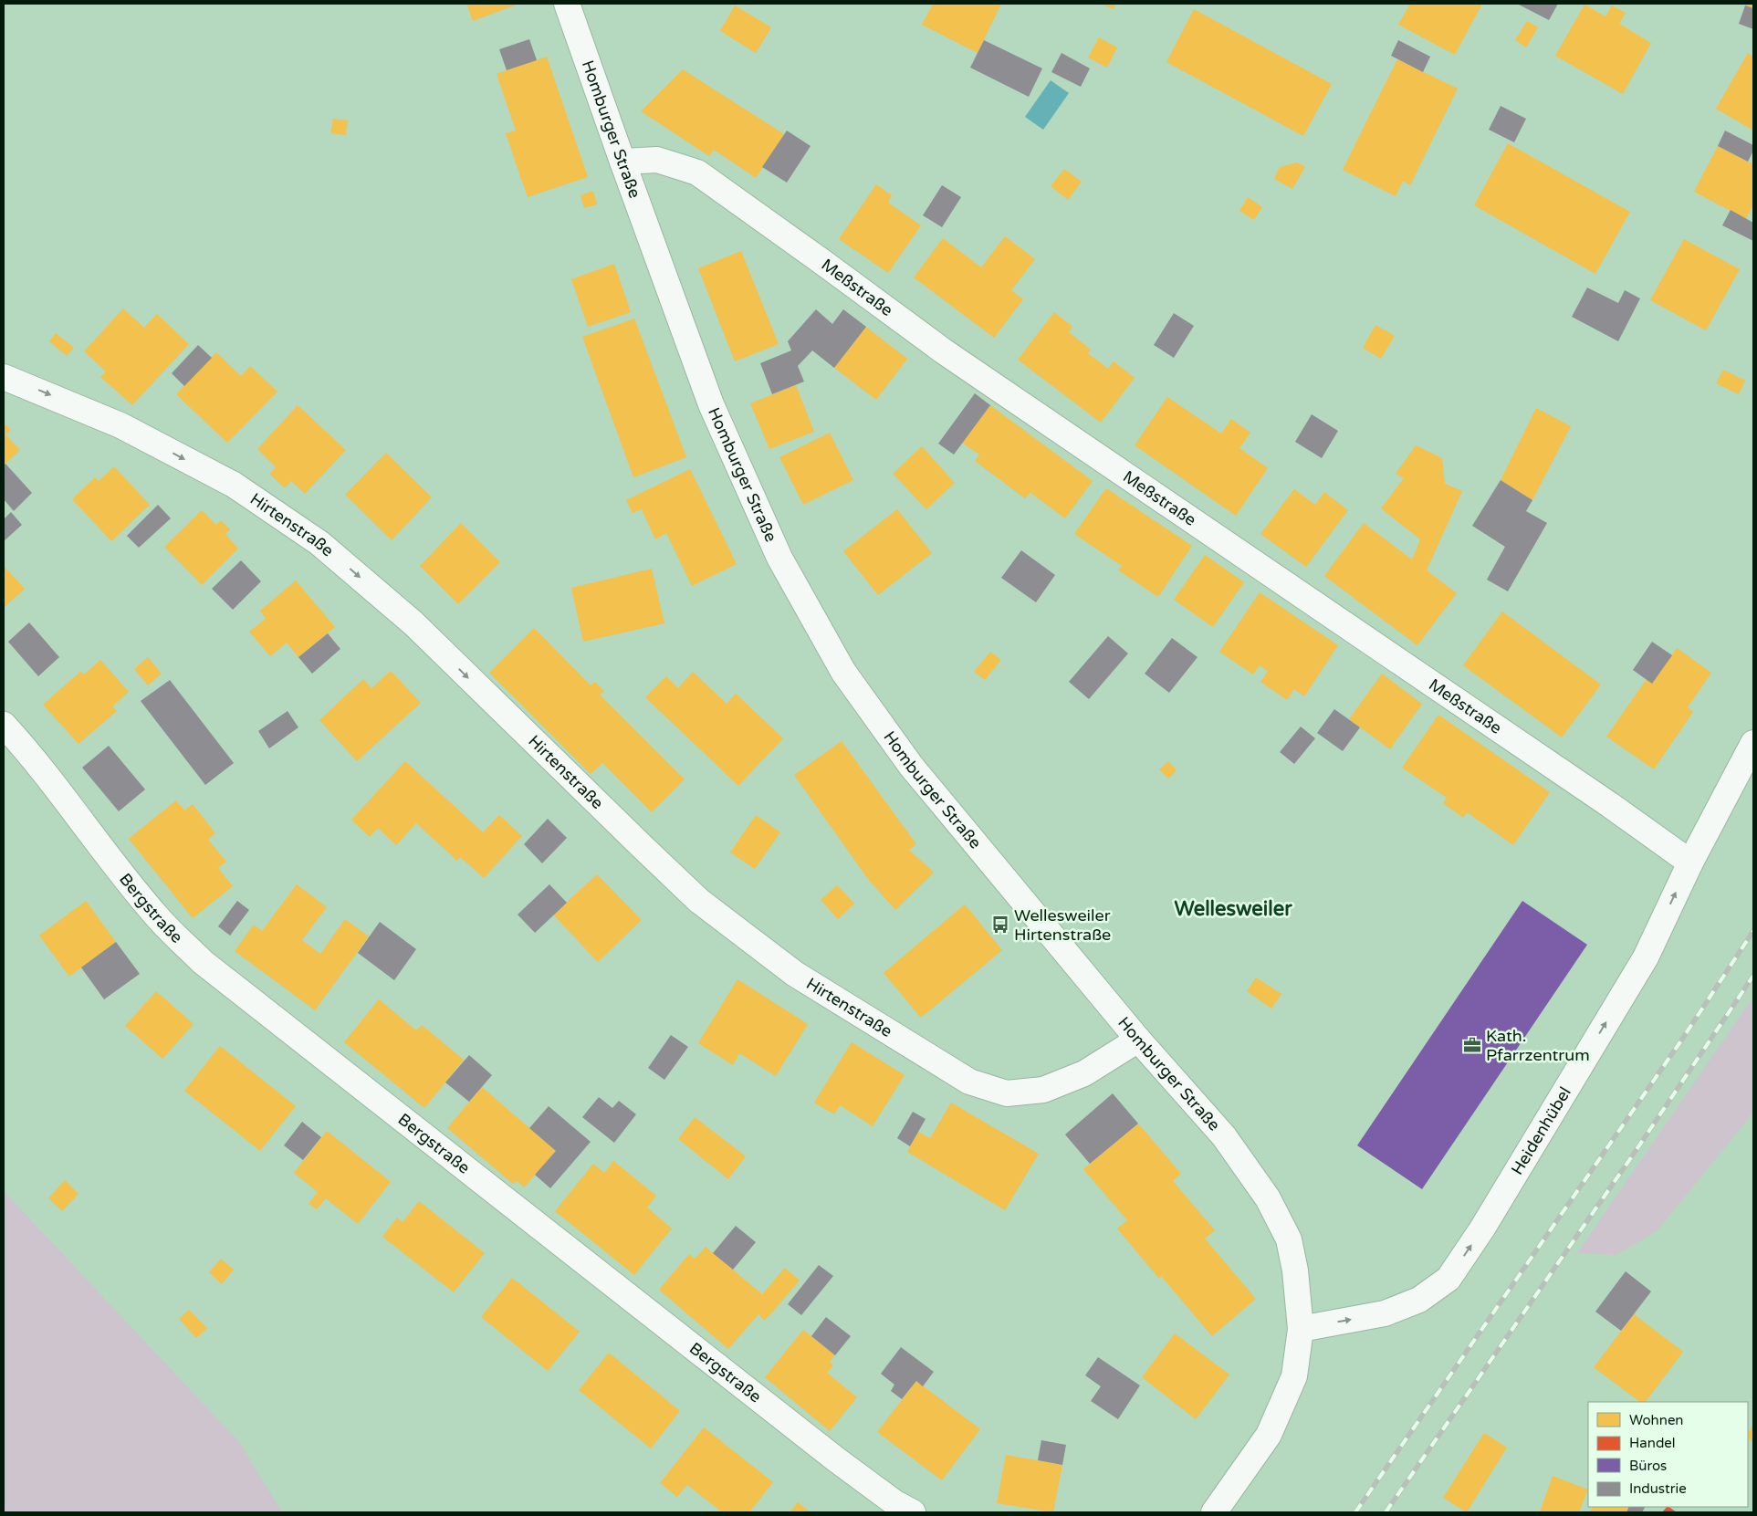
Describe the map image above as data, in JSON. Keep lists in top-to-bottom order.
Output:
{
  "streets": {
    "street": [
      "Homburger Straße",
      "Meßstraße",
      "Hirtenstraße",
      "Bergstraße",
      "Heidenhübel"
    ]
  },
  "crossings": [
    ["Homburger Straße", "Meßstraße"],
    ["Homburger Straße", "Hirtenstraße"],
    ["Homburger Straße", "Heidenhübel"],
    ["Meßstraße", "Heidenhübel"]
  ],
  "one_way": ["Hirtenstraße", "Heidenhübel"],
  "districts": ["Wellesweiler"],
  "places": {
    "bus stop": ["Wellesweiler Hirtenstraße"],
    "office": ["Kath. Pfarrzentrum"]
  },
  "legend": [
    "Wohnen",
    "Handel",
    "Büros",
    "Industrie"
  ]
}
